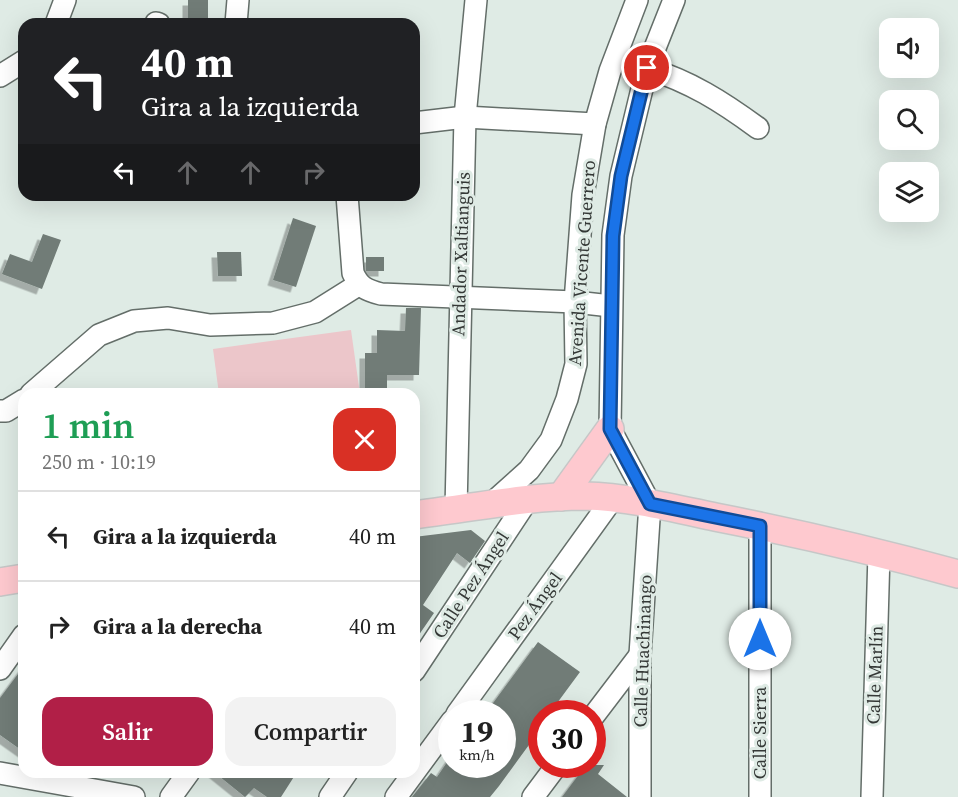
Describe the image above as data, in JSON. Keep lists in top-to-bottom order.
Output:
{
  "streets": {
    "street": [
      "Andador Xaltianguis",
      "Avenida Vicente Guerrero",
      "Calle Pez Ángel",
      "Pez Ángel",
      "Calle Huachinango",
      "Calle Marlín",
      "Calle Sierra"
    ]
  },
  "crossings": [
    ["Avenida Vicente Guerrero", "Calle Huachinango"]
  ],
  "page": {
    "turn": ["40 m", "Gira a la izquierda"],
    "heading": ["1 min", "250 m · 10:19"],
    "list": [
      {
        "name": "Gira a la izquierda",
        "value": "40 m"
      },
      {
        "name": "Gira a la derecha",
        "value": "40 m"
      }
    ],
    "buttons": ["Salir", "Compartir"],
    "speed": "19 km/h",
    "limit": "30"
  }
}
